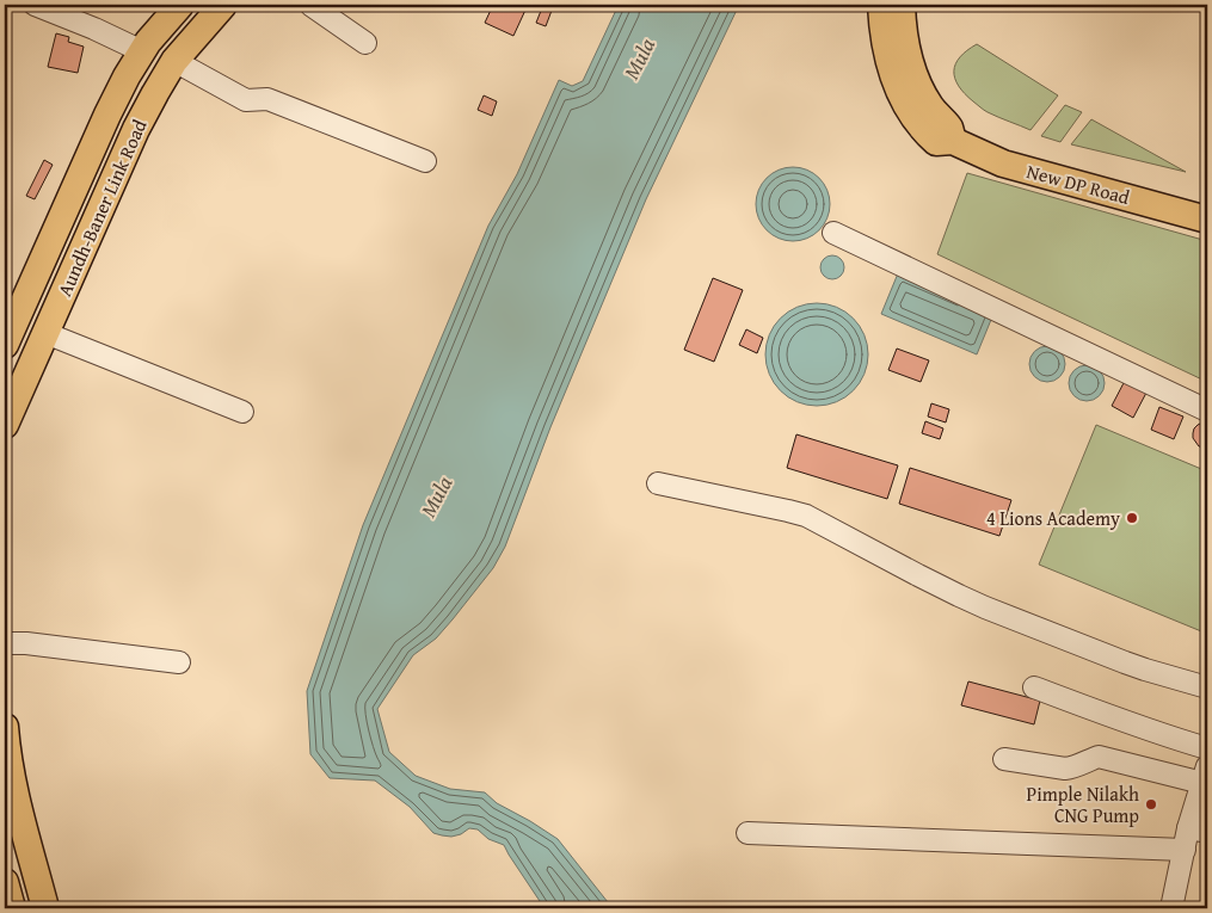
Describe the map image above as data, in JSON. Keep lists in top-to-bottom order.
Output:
{
  "streets": {
    "main road": ["New DP Road", "Aundh-Baner Link Road"]
  },
  "water": ["Mula"],
  "places": ["4 Lions Academy", "Pimple Nilakh CNG Pump"]
}
